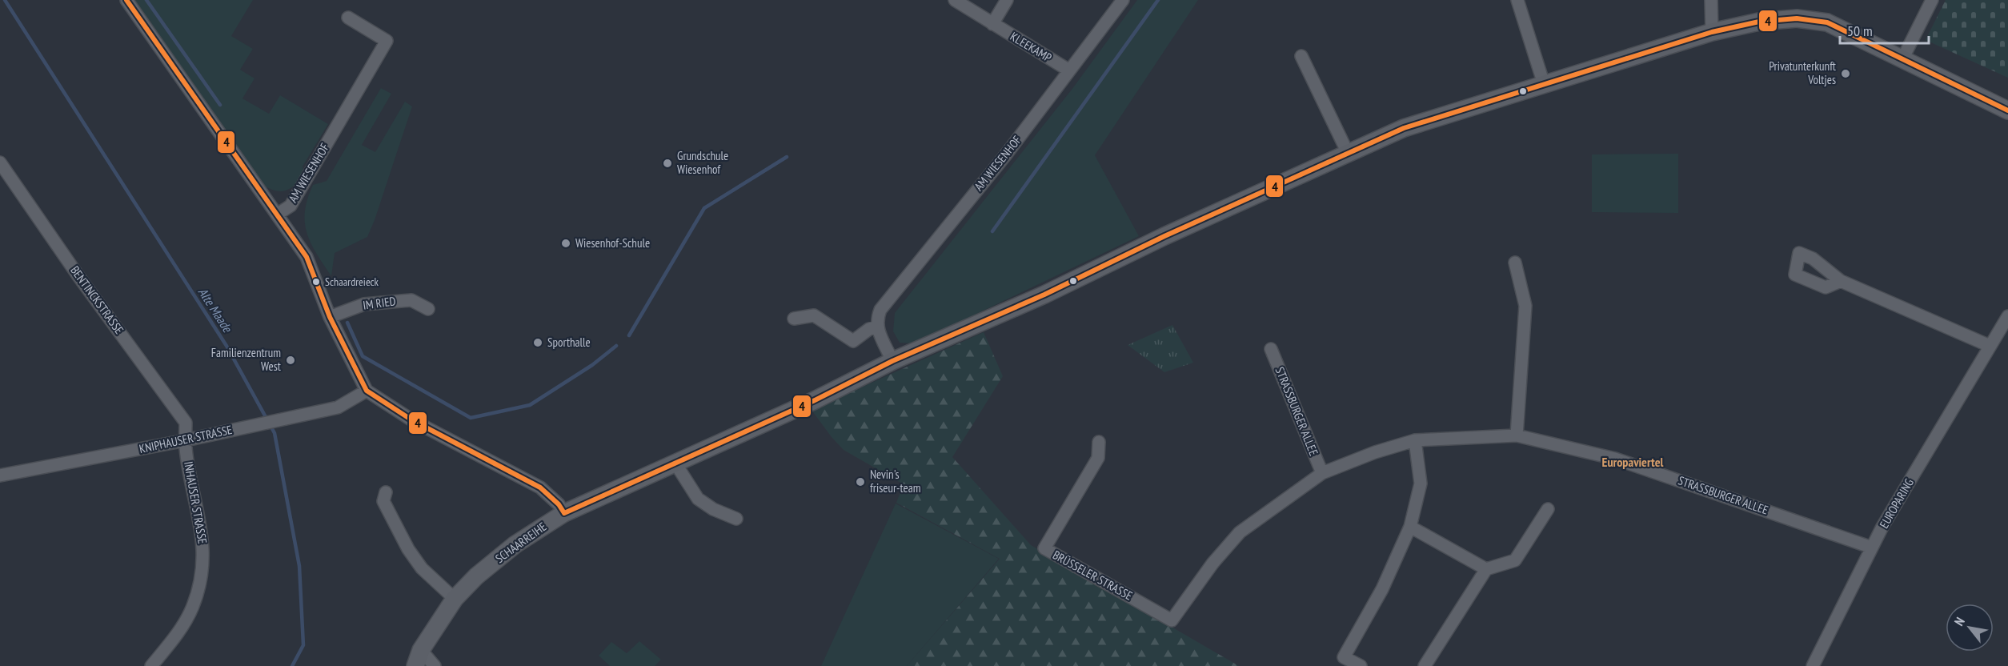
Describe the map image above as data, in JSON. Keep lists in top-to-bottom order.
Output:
{
  "streets": {
    "main road": ["SCHAARREIHE"],
    "street": [
      "KLEEKAMP",
      "AM WIESENHOF",
      "BENTINCKSTRASSE",
      "IM RIED",
      "STRASSBURGER ALLEE",
      "KNIPHAUSER STRASSE",
      "INHAUSER STRASSE",
      "EUROPARING",
      "BRÜSSELER STRASSE"
    ]
  },
  "crossings": [
    ["KLEEKAMP", "AM WIESENHOF"],
    ["BENTINCKSTRASSE", "KNIPHAUSER STRASSE"],
    ["BENTINCKSTRASSE", "INHAUSER STRASSE"],
    ["STRASSBURGER ALLEE", "EUROPARING"],
    ["STRASSBURGER ALLEE", "BRÜSSELER STRASSE"],
    ["KNIPHAUSER STRASSE", "INHAUSER STRASSE"]
  ],
  "districts": ["Europaviertel"],
  "water": ["Alte Maade"],
  "places": [
    "Privatunterkunft Voltjes",
    "Grundschule Wiesenhof",
    "Wiesenhof-Schule",
    "Schaardreieck",
    "Sporthalle",
    "Familienzentrum West",
    "Nevin's friseur-team"
  ],
  "lines": ["transit line 4"],
  "scale_bar": "50 m",
  "north": "top left"
}
